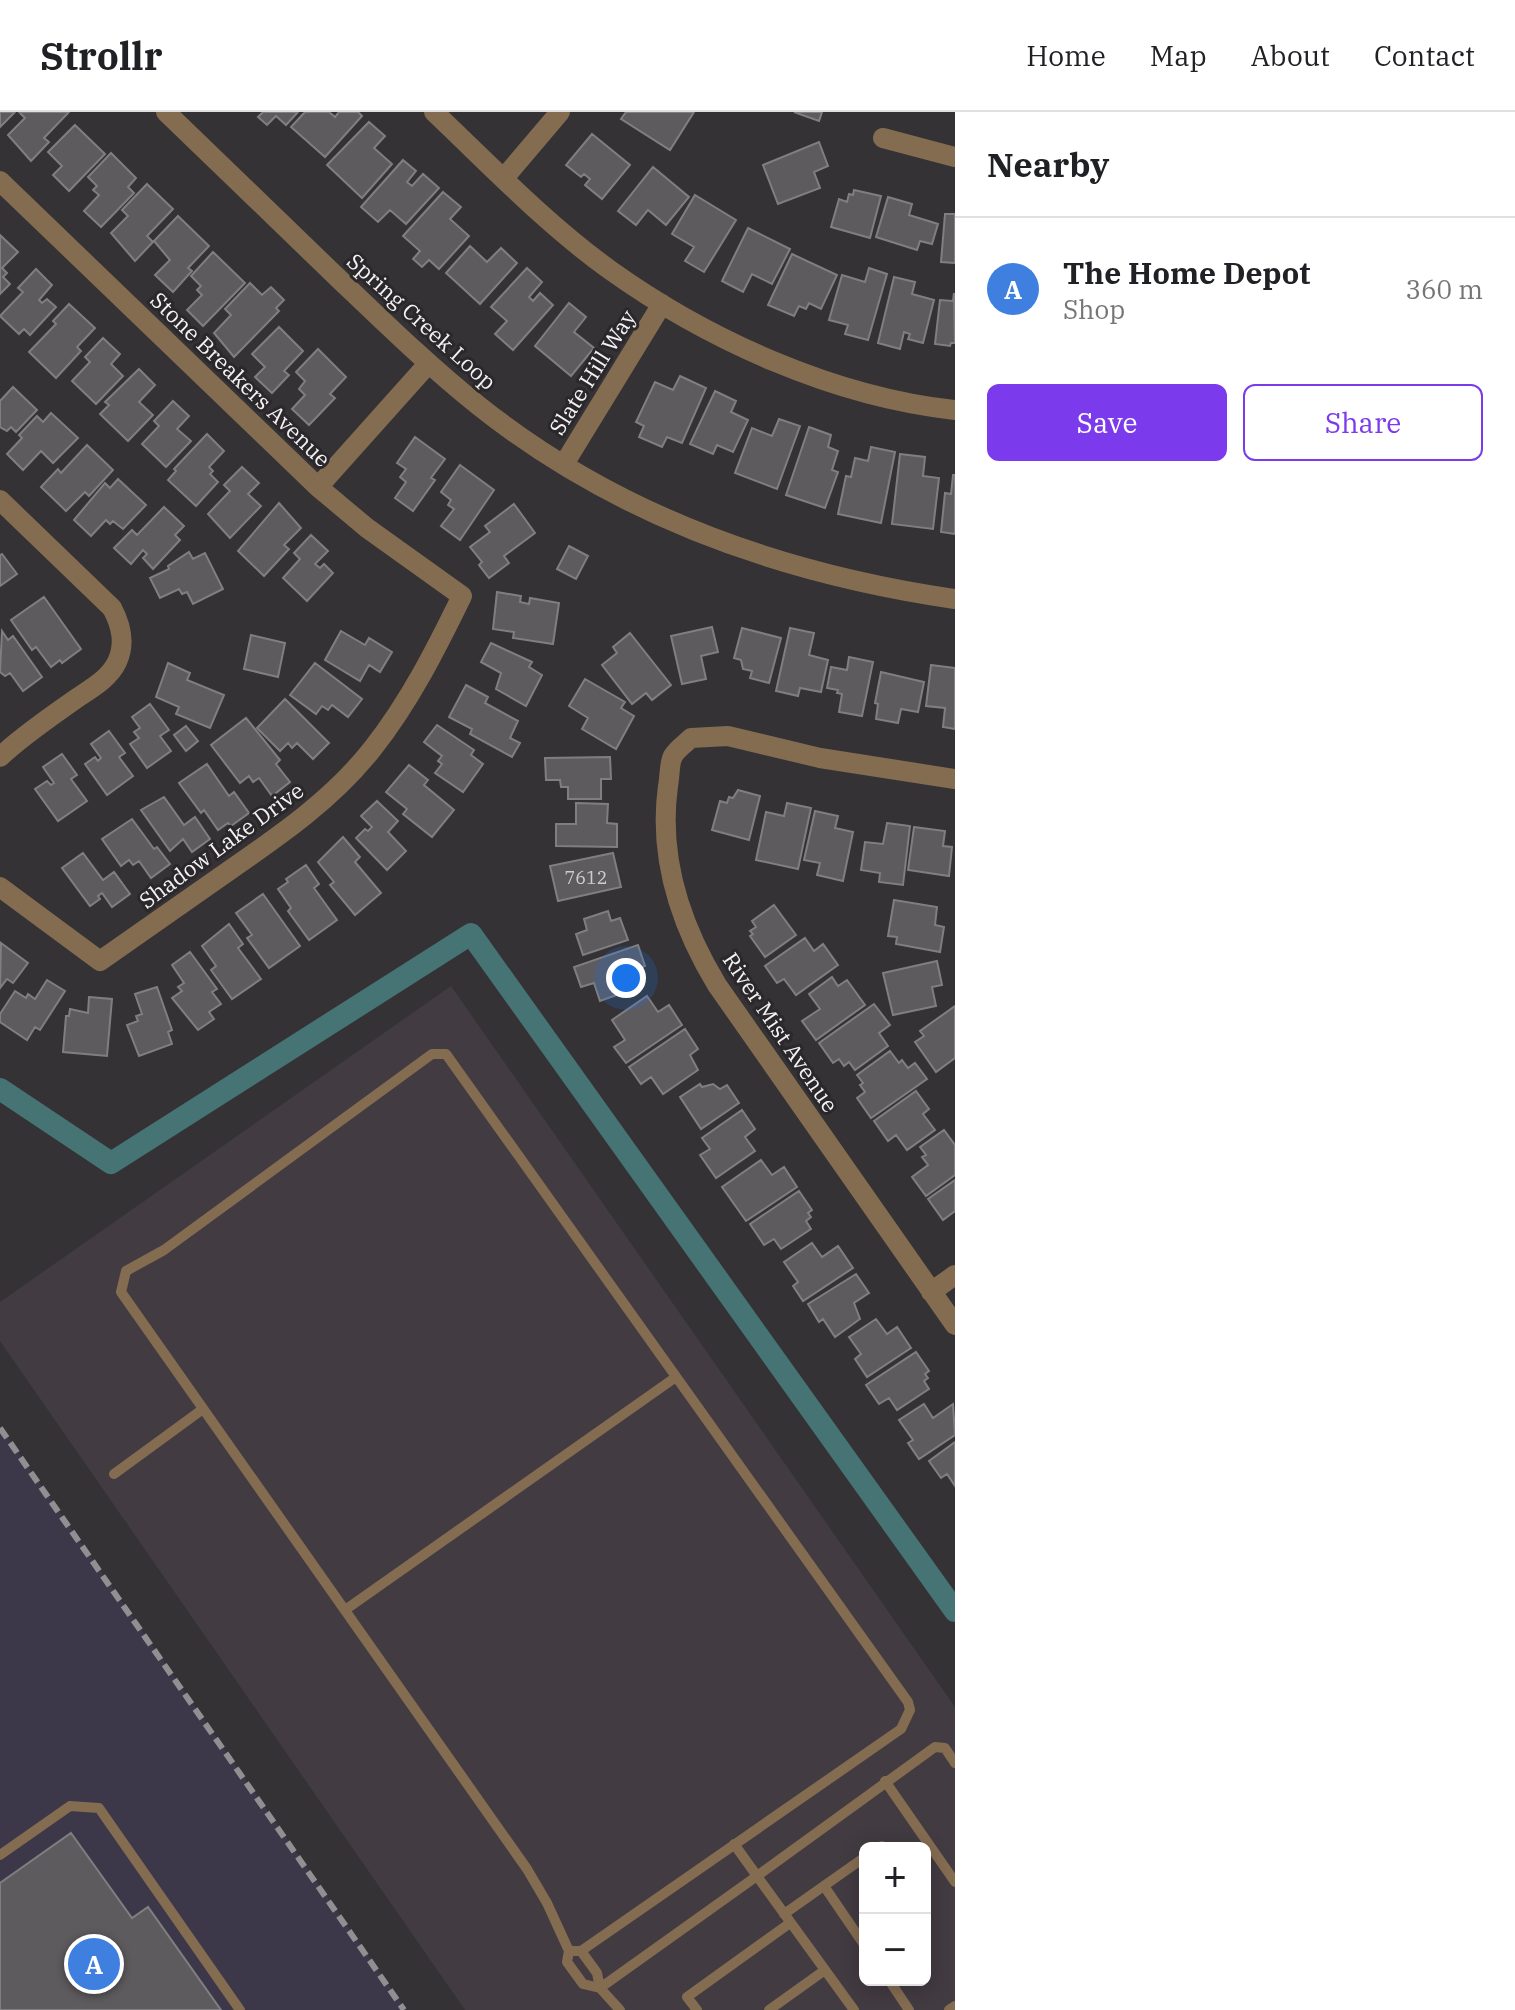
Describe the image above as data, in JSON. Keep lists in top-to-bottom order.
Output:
{
  "streets": {
    "street": [
      "Spring Creek Loop",
      "Slate Hill Way",
      "Stone Breakers Avenue",
      "Shadow Lake Drive",
      "River Mist Avenue"
    ]
  },
  "crossings": [
    ["Spring Creek Loop", "Slate Hill Way"],
    ["Stone Breakers Avenue", "Shadow Lake Drive"]
  ],
  "house_numbers": ["7612"],
  "page": {
    "header": "Strollr",
    "nav": [
      "Home",
      "Map",
      "About",
      "Contact"
    ],
    "heading": "Nearby",
    "list": [
      {
        "mark": "A",
        "name": "The Home Depot",
        "note": "Shop",
        "value": "360 m"
      }
    ],
    "buttons": ["Save", "Share"],
    "map_buttons": ["+", "−"],
    "pins": "A"
  }
}
